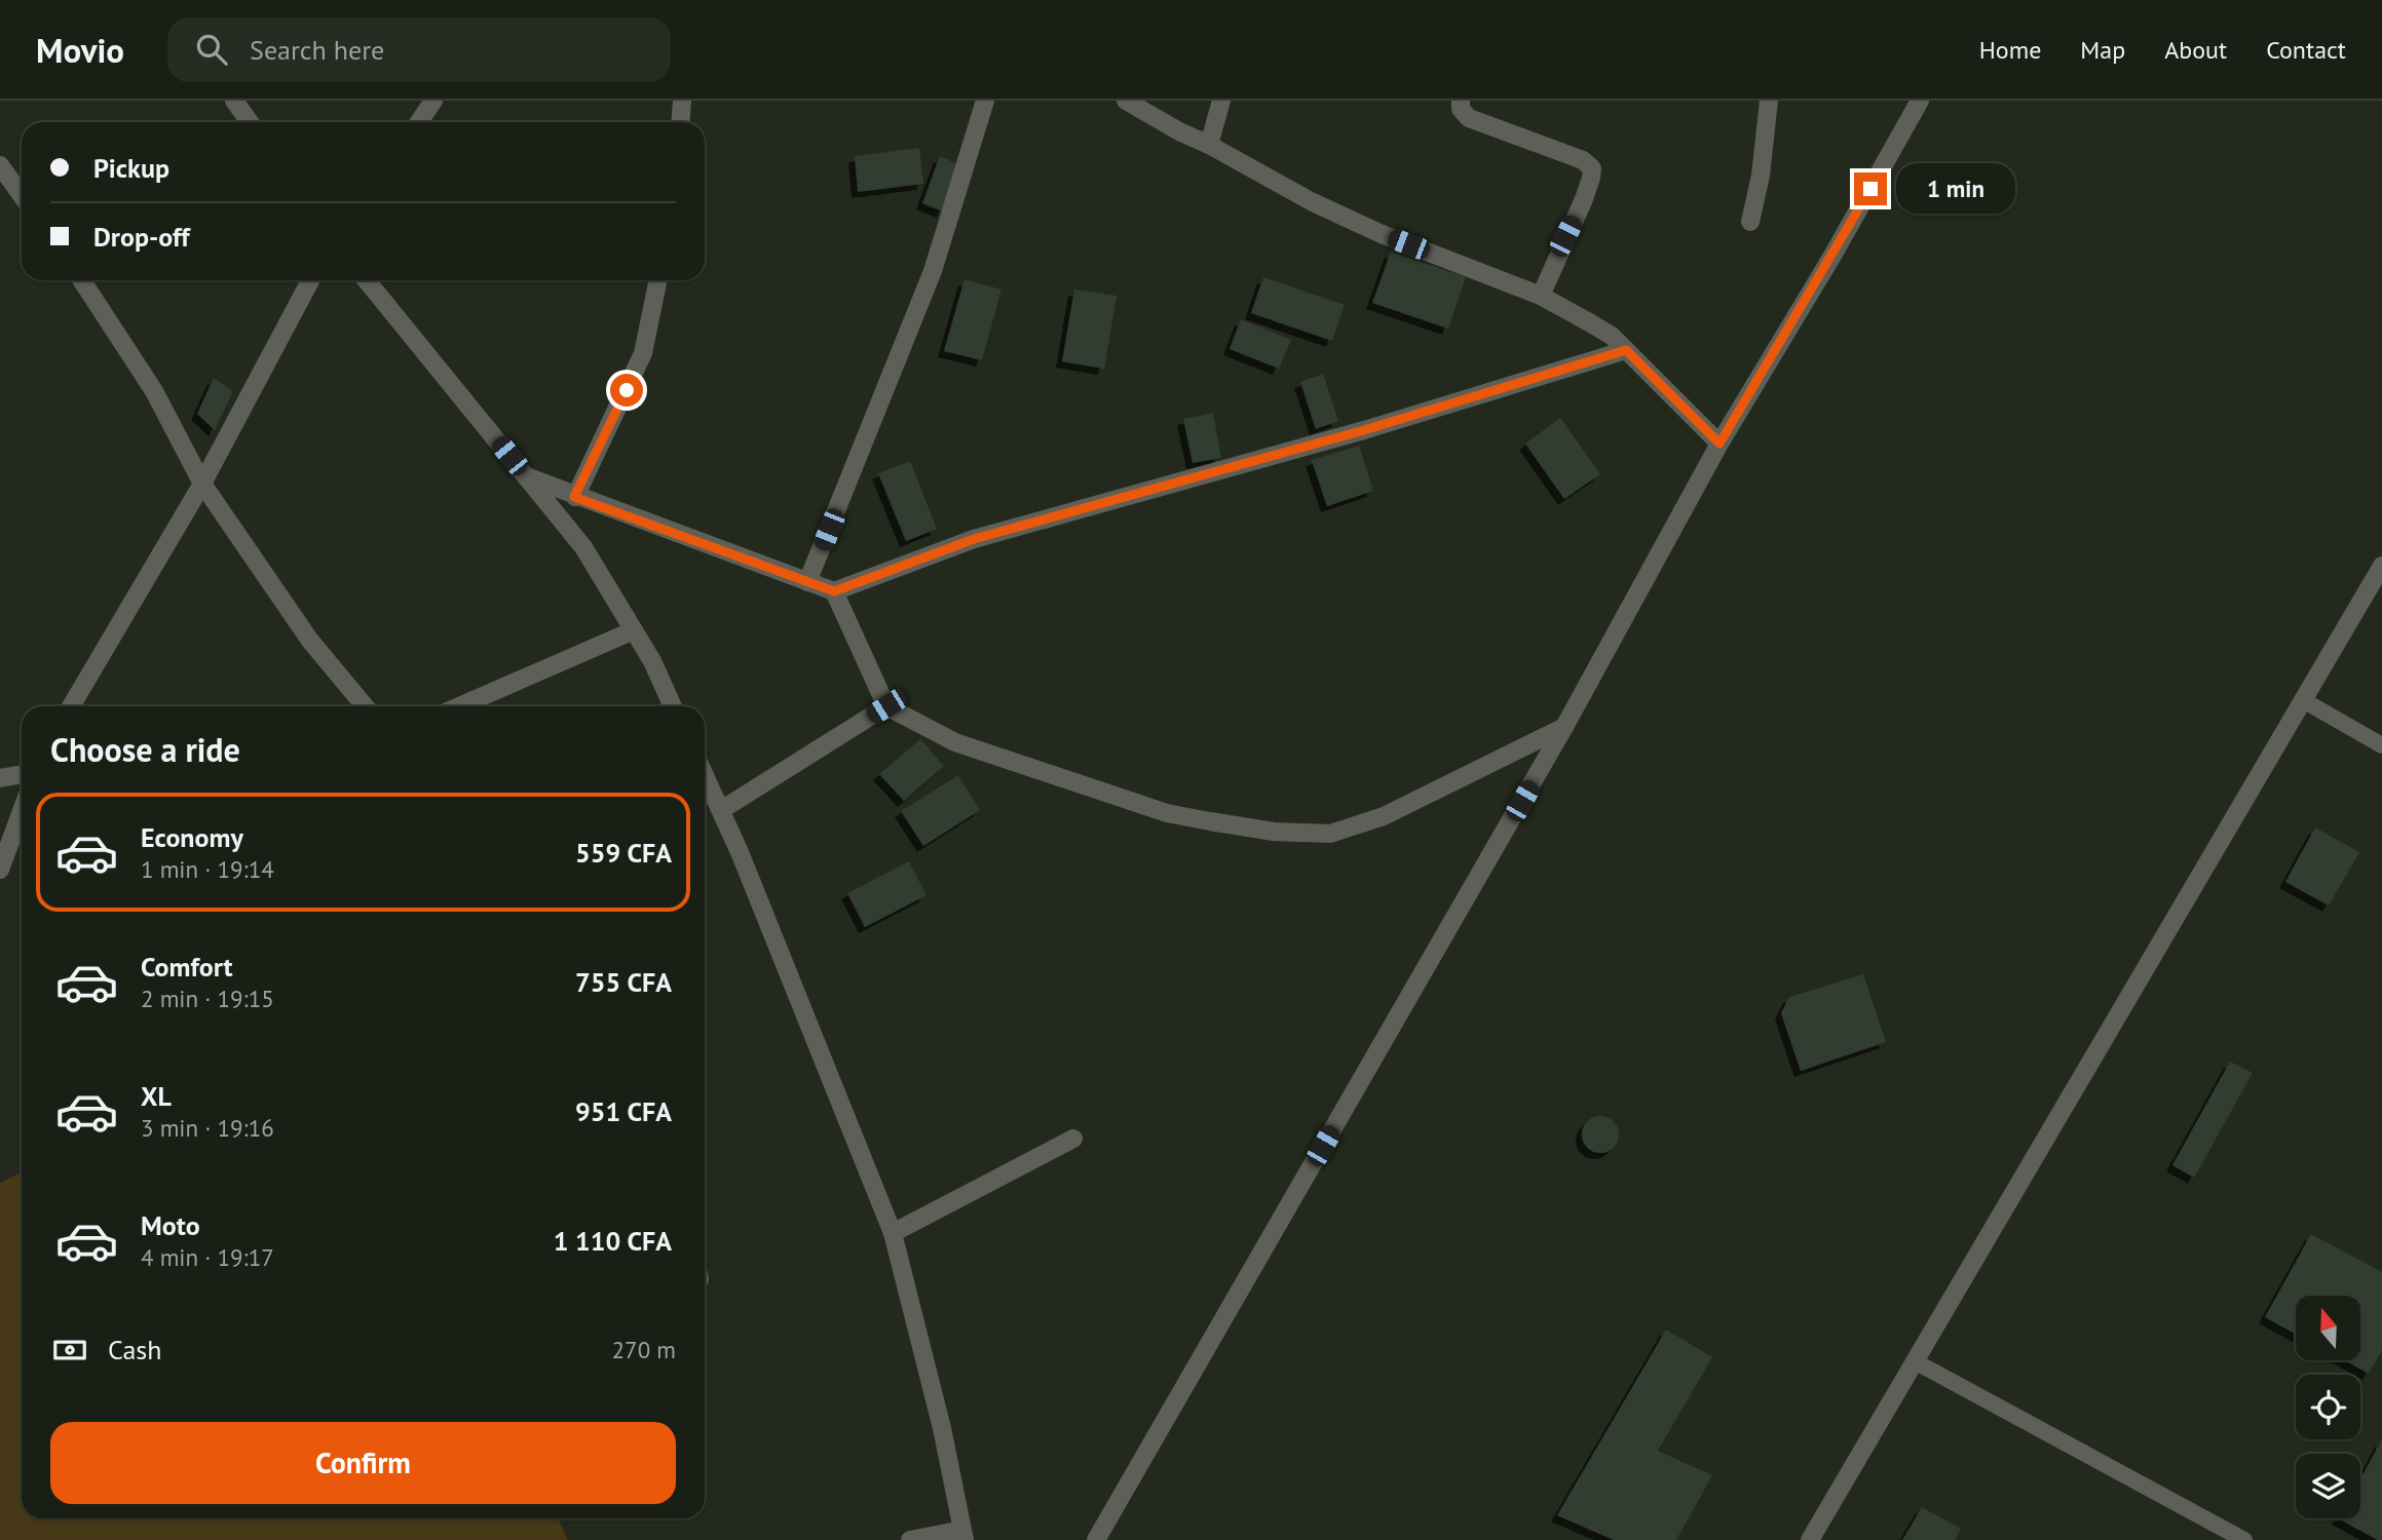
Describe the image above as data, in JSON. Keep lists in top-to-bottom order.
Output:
{
  "north": "top",
  "page": {
    "header": "Movio",
    "search": "Search here",
    "nav": [
      "Home",
      "Map",
      "About",
      "Contact"
    ],
    "banner": ["Pickup", "Drop-off"],
    "bubble": "1 min",
    "heading": "Choose a ride",
    "list": [
      {
        "name": "Economy",
        "note": "1 min · 19:14",
        "value": "559 CFA"
      },
      {
        "name": "Comfort",
        "note": "2 min · 19:15",
        "value": "755 CFA"
      },
      {
        "name": "XL",
        "note": "3 min · 19:16",
        "value": "951 CFA"
      },
      {
        "name": "Moto",
        "note": "4 min · 19:17",
        "value": "1 110 CFA"
      }
    ],
    "pay": ["Cash", "270 m"],
    "buttons": "Confirm"
  }
}
